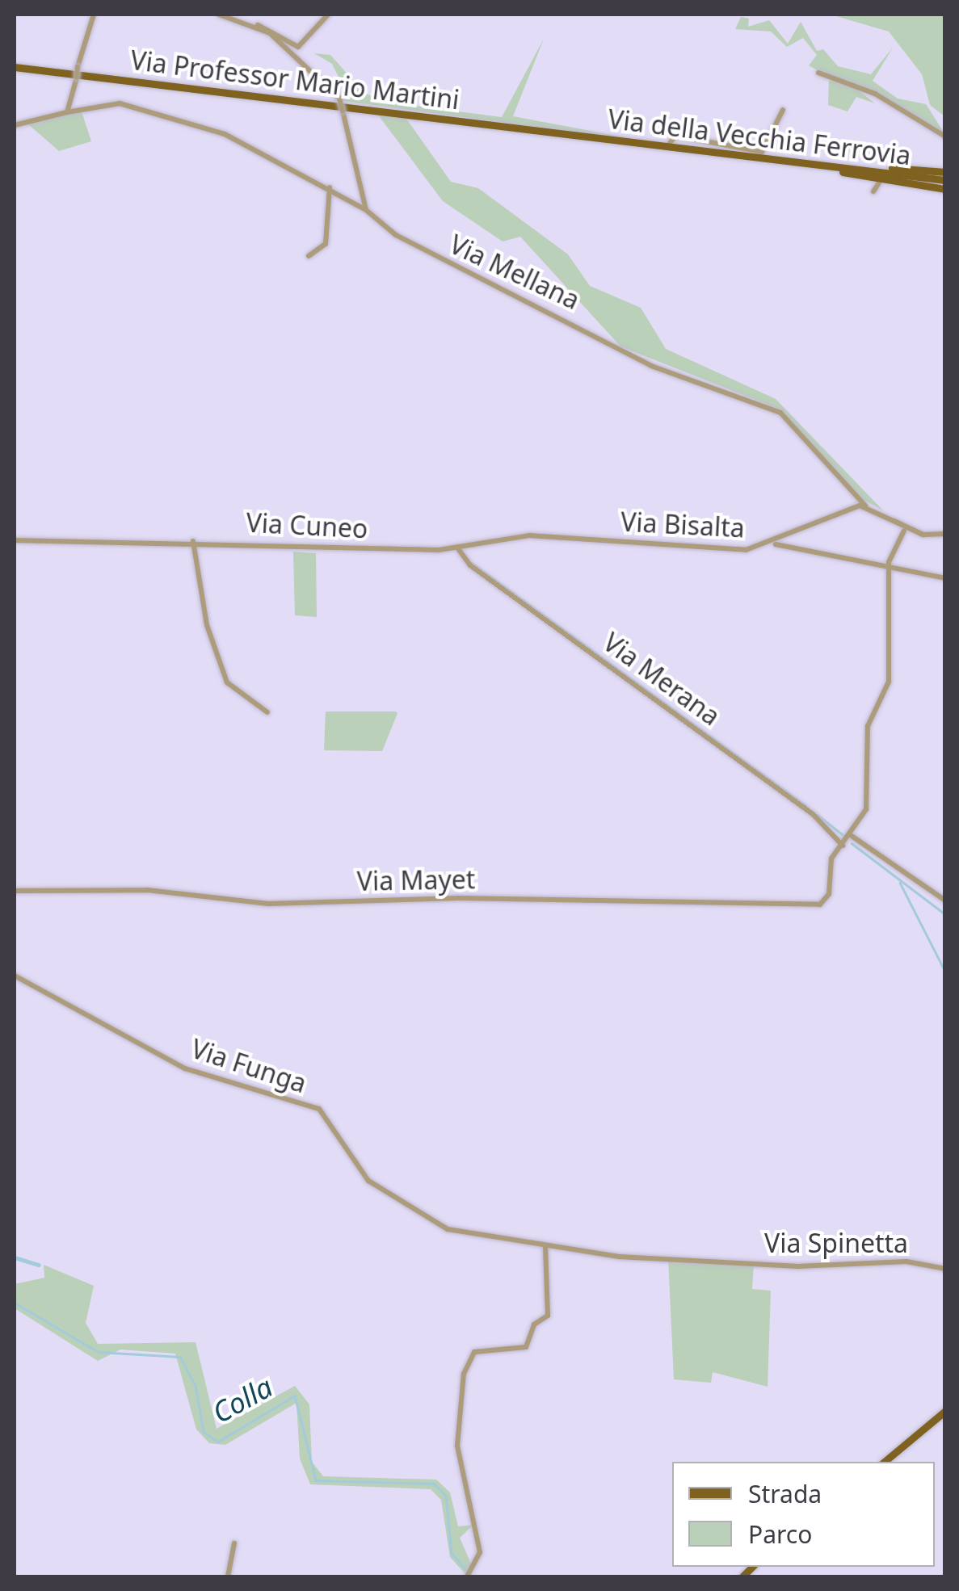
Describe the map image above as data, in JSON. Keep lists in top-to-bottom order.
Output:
{
  "streets": {
    "main road": ["Via Professor Mario Martini", "Via della Vecchia Ferrovia"],
    "street": [
      "Via Mellana",
      "Via Bisalta",
      "Via Cuneo",
      "Via Merana",
      "Via Mayet",
      "Via Funga",
      "Via Spinetta"
    ]
  },
  "crossings": [
    ["Via Professor Mario Martini", "Via della Vecchia Ferrovia"],
    ["Via Mellana", "Via Bisalta"],
    ["Via Bisalta", "Via Cuneo"],
    ["Via Cuneo", "Via Merana"],
    ["Via Merana", "Via Mayet"],
    ["Via Funga", "Via Spinetta"]
  ],
  "water": ["Colla"],
  "legend": ["Strada", "Parco"]
}
